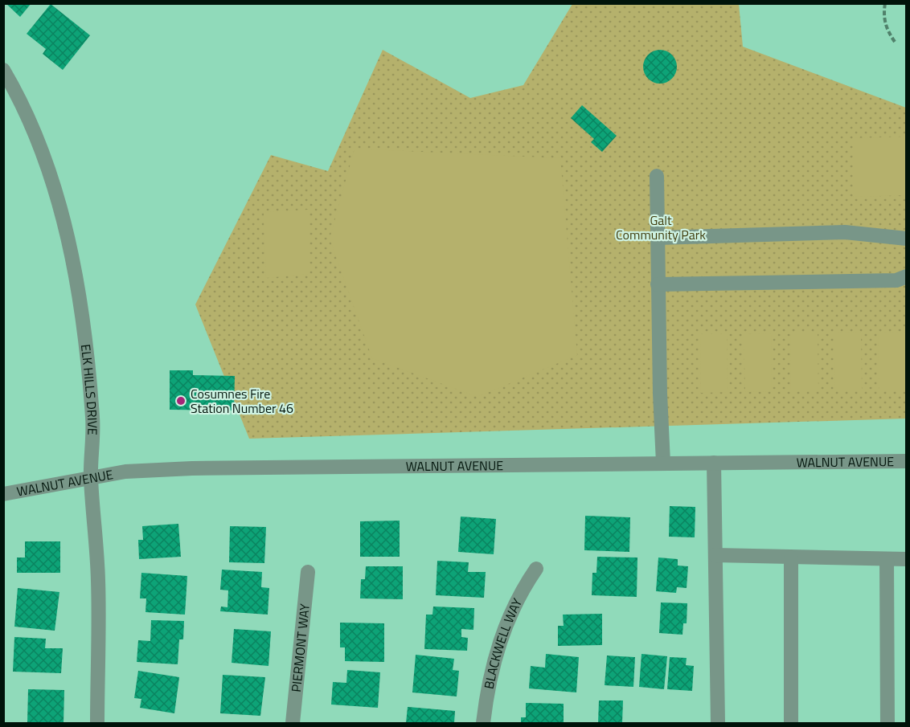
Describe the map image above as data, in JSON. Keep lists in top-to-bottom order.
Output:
{
  "streets": {
    "street": [
      "ELK HILLS DRIVE",
      "WALNUT AVENUE",
      "BLACKWELL WAY",
      "PIERMONT WAY"
    ]
  },
  "crossings": [
    ["ELK HILLS DRIVE", "WALNUT AVENUE"]
  ],
  "parks": ["Galt Community Park"],
  "places": ["Cosumnes Fire Station Number 46"]
}
